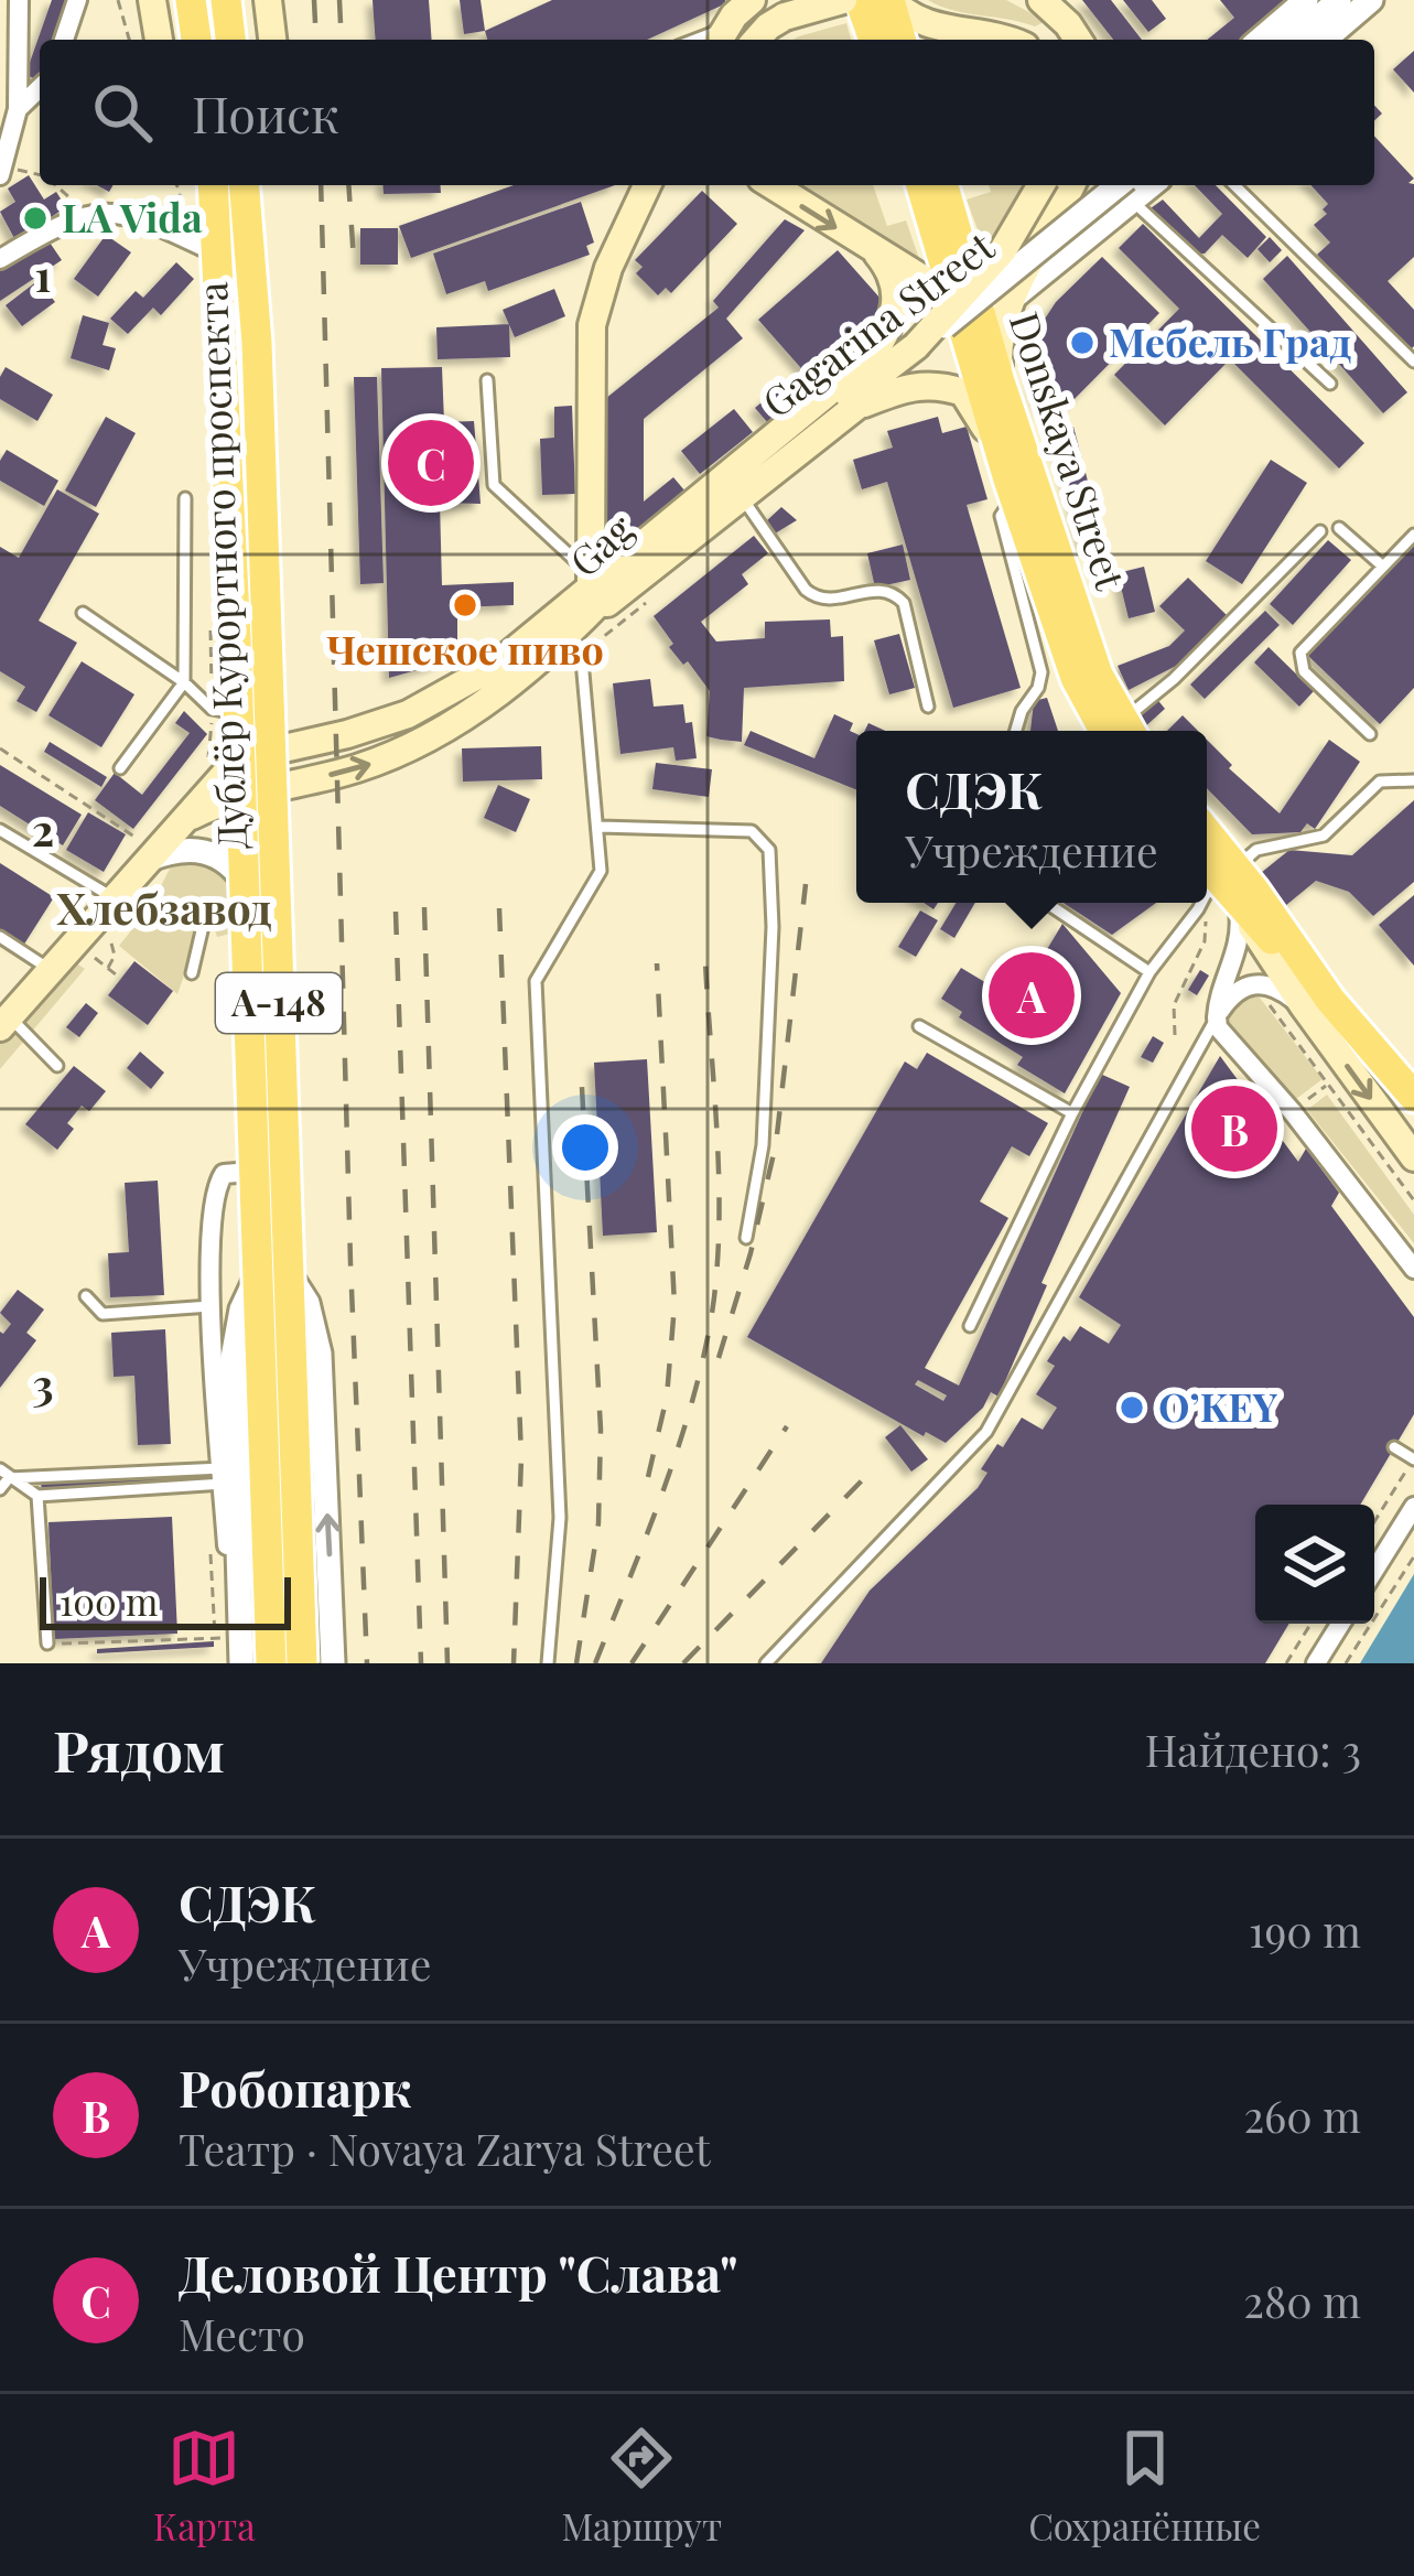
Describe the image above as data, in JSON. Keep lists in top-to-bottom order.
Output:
{
  "streets": {
    "main road": [
      "Gagarina Street",
      "Donskaya Street",
      "Gag",
      "Дублёр Курортного проспекта",
      "А-148"
    ]
  },
  "crossings": [
    ["Gagarina Street", "Gag"],
    ["Дублёр Курортного проспекта", "А-148"]
  ],
  "districts": ["Хлебзавод"],
  "places": [
    "LA Vida",
    "Мебель Град",
    "Чешское пиво",
    "O’KEY"
  ],
  "scale_bar": "100 m",
  "page": {
    "search": "Поиск",
    "pins": ["C", "A", "B"],
    "popup": ["СДЭК", "Учреждение"],
    "scale": "100 m",
    "heading": ["Рядом", "Найдено: 3"],
    "list": [
      {
        "mark": "A",
        "name": "СДЭК",
        "note": "Учреждение",
        "value": "190 m"
      },
      {
        "mark": "B",
        "name": "Робопарк",
        "note": "Театр · Novaya Zarya Street",
        "value": "260 m"
      },
      {
        "mark": "C",
        "name": "Деловой Центр \"Слава\"",
        "note": "Место",
        "value": "280 m"
      }
    ],
    "nav": ["Карта", "Маршрут", "Сохранённые"]
  },
  "grid": {
    "rows": ["1", "2", "3"]
  }
}
